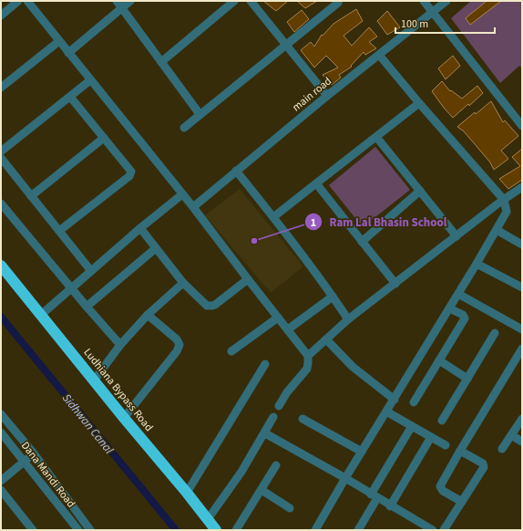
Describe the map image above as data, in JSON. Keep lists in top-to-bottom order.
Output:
{
  "streets": {
    "highway": ["Ludhiana Bypass Road"],
    "street": ["main road", "Dana Mandi Road"]
  },
  "water": ["Sidhwan Canal"],
  "places": ["Ram Lal Bhasin School"],
  "scale_bar": "100 m"
}
